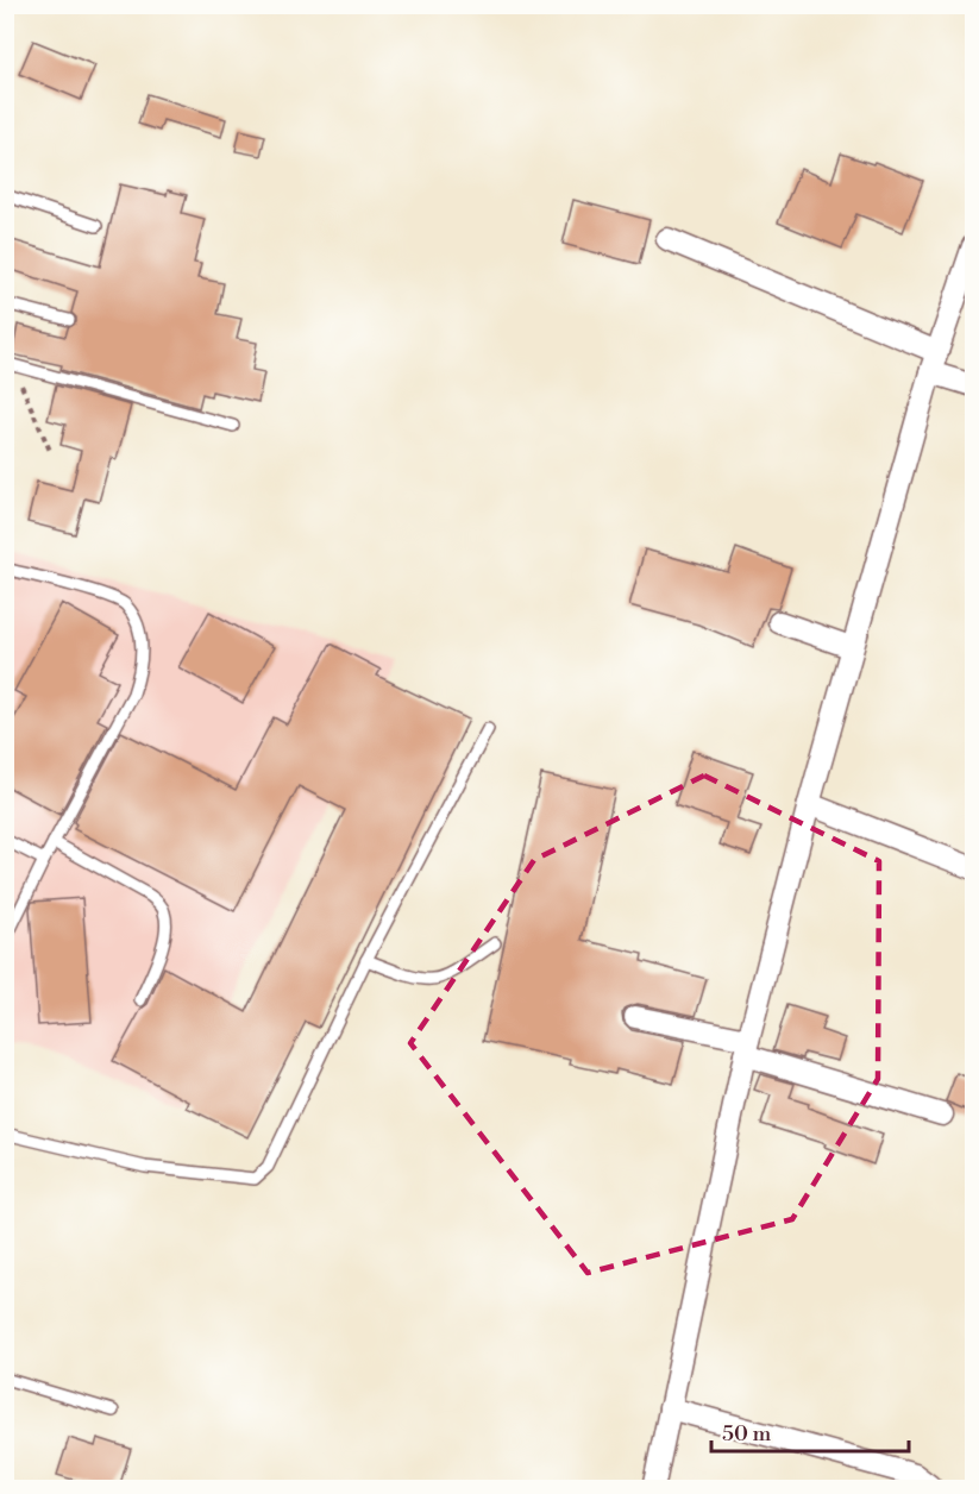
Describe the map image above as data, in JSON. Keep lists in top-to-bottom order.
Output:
{
  "scale_bar": "50 m"
}
